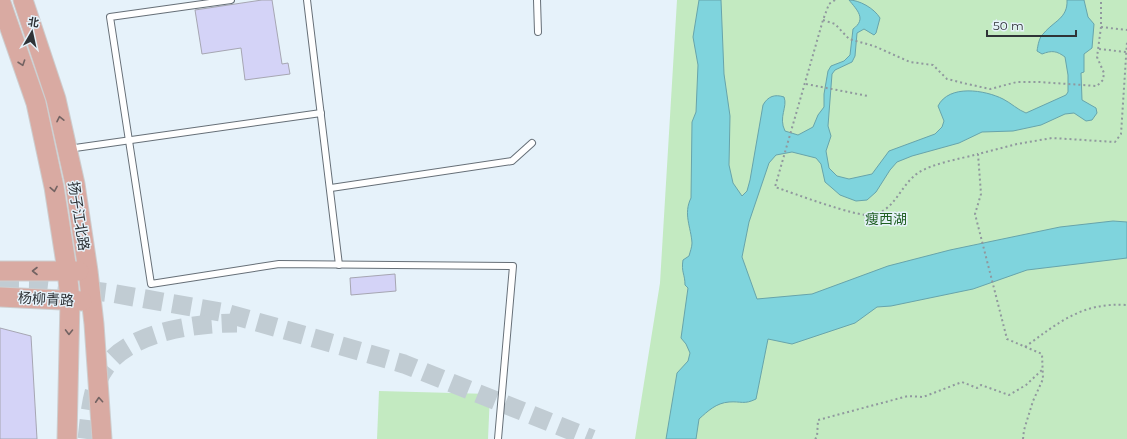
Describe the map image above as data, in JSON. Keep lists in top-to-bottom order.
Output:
{
  "streets": {
    "main road": ["扬子江北路", "杨柳青路"]
  },
  "crossings": [
    ["扬子江北路", "杨柳青路"]
  ],
  "parks": ["瘦西湖"],
  "scale_bar": "50 m",
  "north": "top"
}
